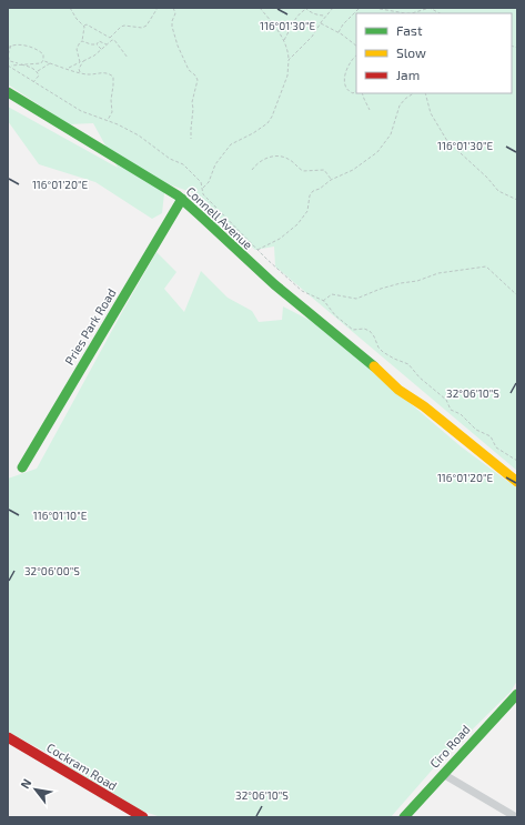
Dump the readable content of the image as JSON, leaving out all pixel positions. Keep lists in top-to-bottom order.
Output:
{
  "streets": {
    "street": [
      "Connell Avenue",
      "Pries Park Road",
      "Ciro Road",
      "Cockram Road"
    ]
  },
  "crossings": [
    ["Connell Avenue", "Pries Park Road"]
  ],
  "legend": ["Fast", "Slow", "Jam"],
  "north": "top left",
  "coordinates": [
    "116°01'30\"E",
    "116°01'20\"E",
    "32°06'10\"S",
    "116°01'10\"E",
    "32°06'00\"S"
  ]
}
